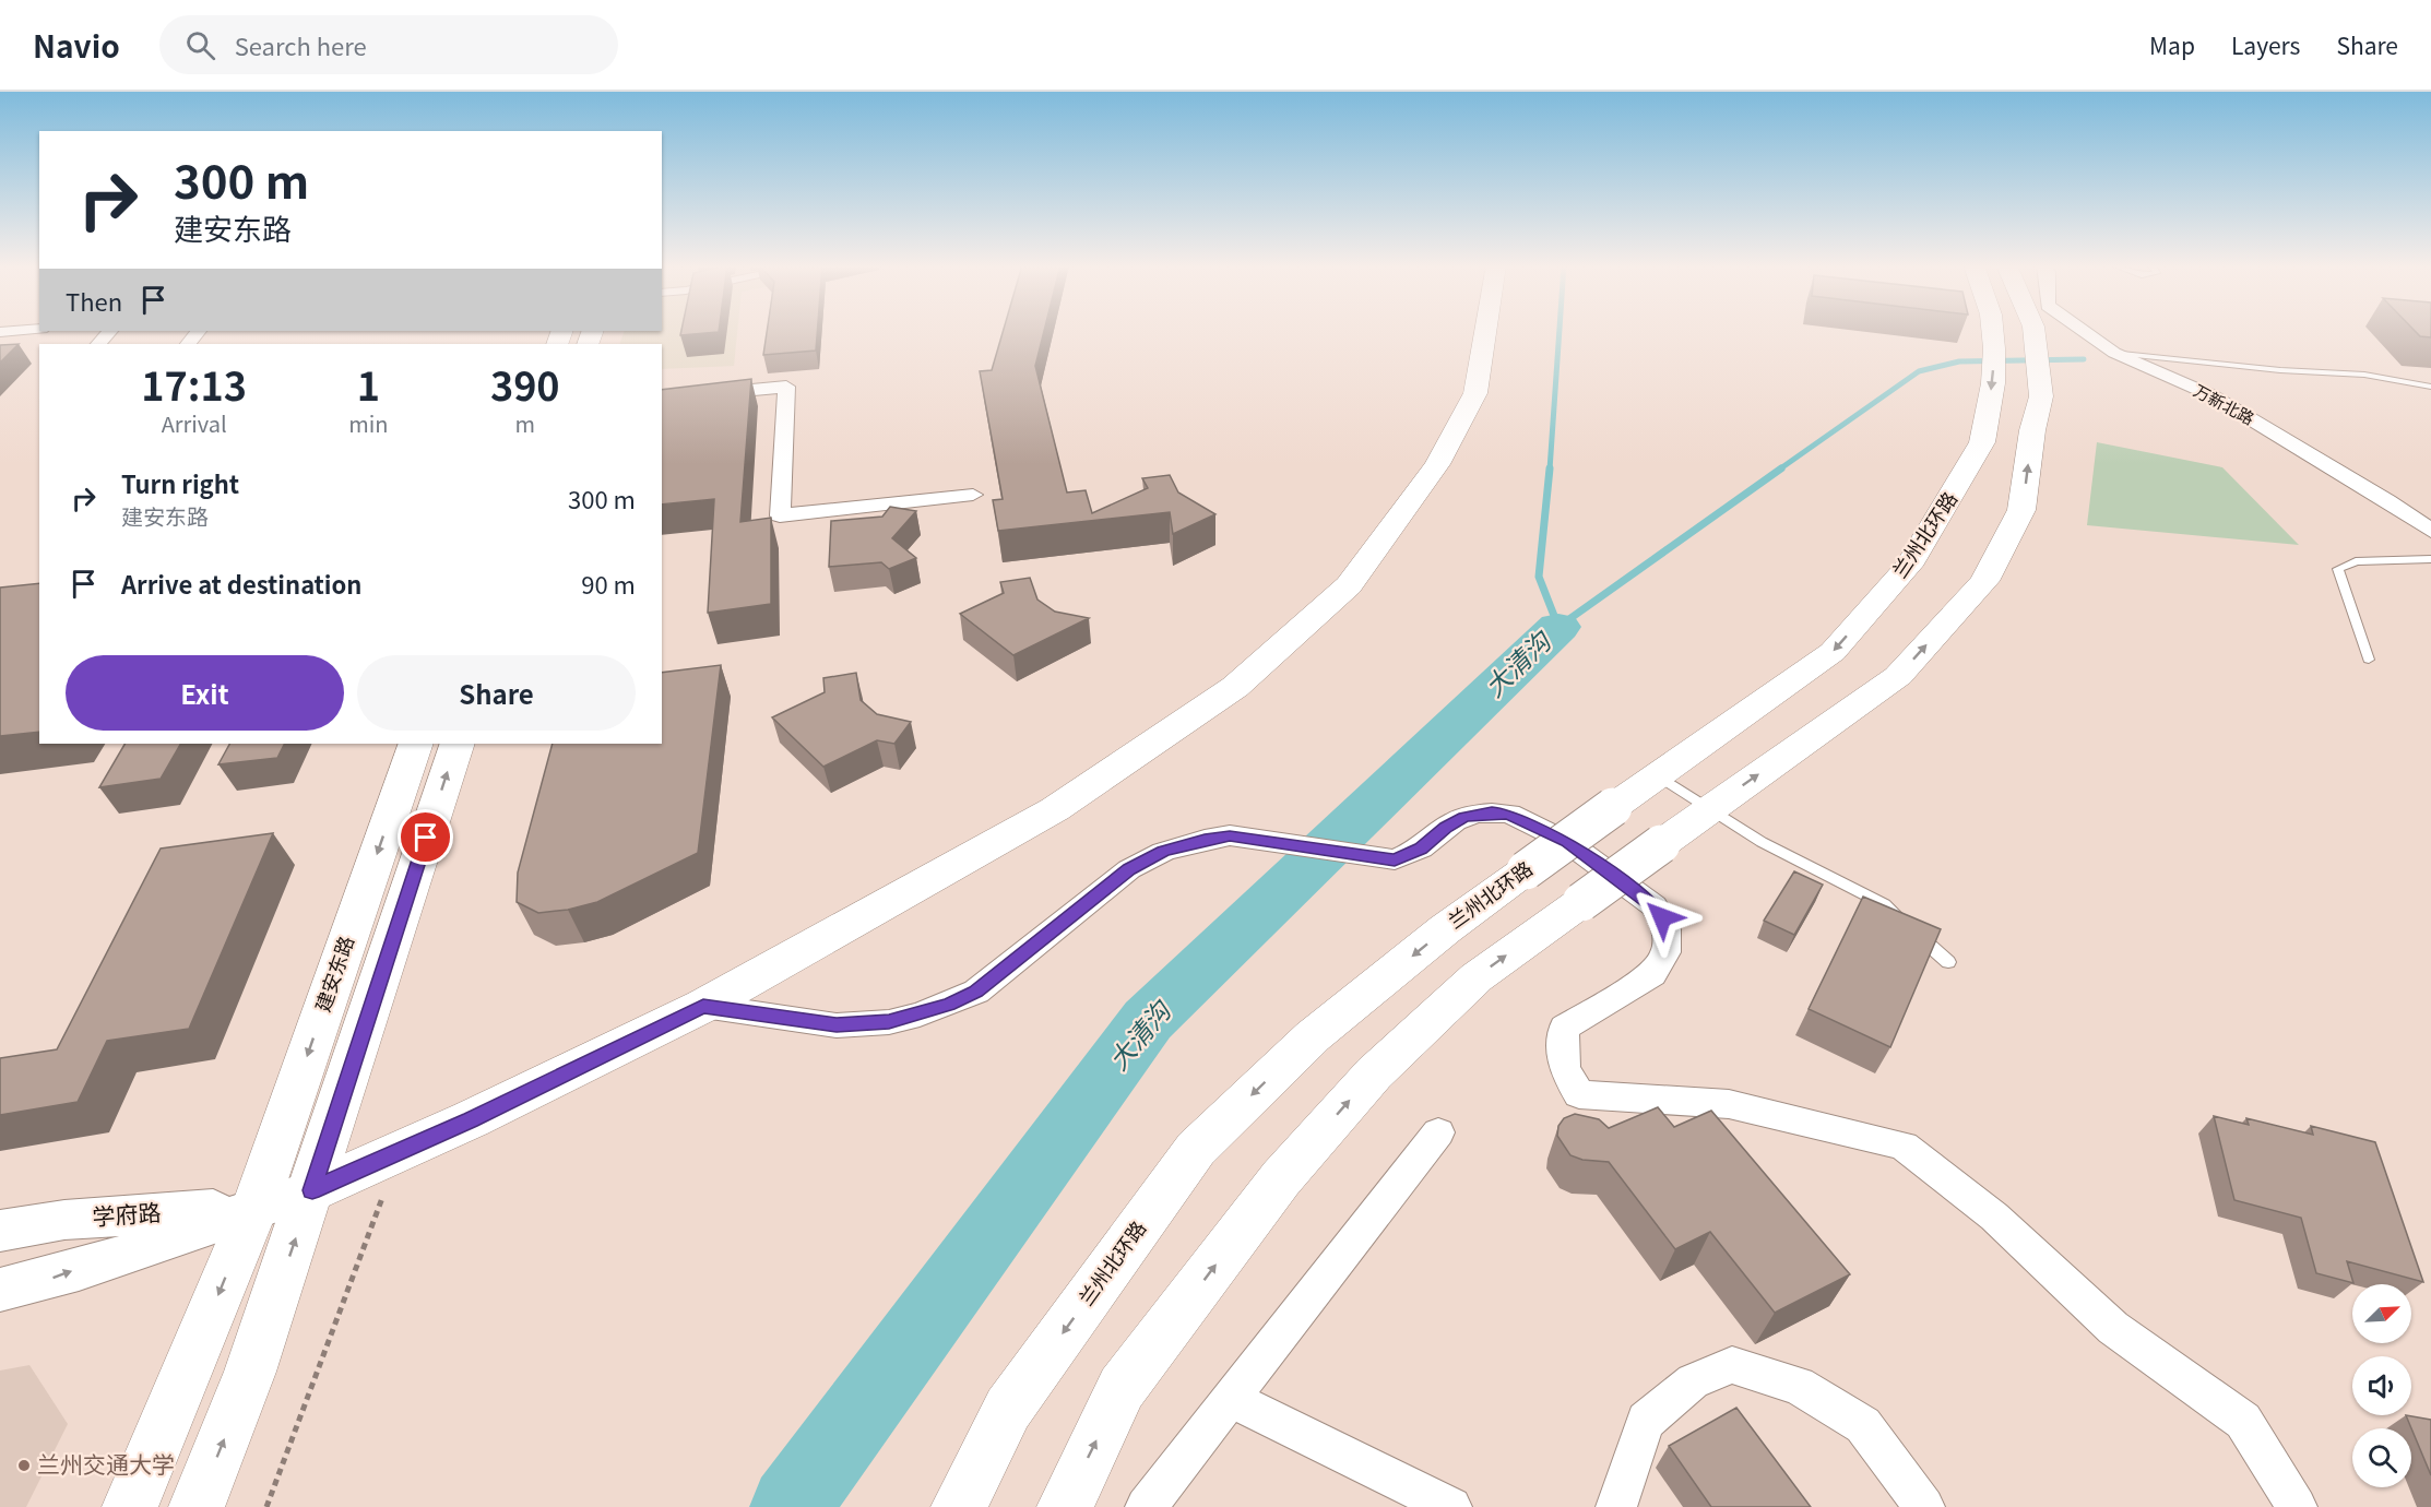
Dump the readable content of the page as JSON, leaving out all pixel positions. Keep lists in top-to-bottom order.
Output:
{
  "streets": {
    "main road": ["兰州北环路", "建安东路"],
    "street": ["万新北路", "学府路"]
  },
  "crossings": [
    ["建安东路", "学府路"]
  ],
  "water": ["大清沟"],
  "places": ["兰州交通大学"],
  "north": "top right",
  "page": {
    "header": "Navio",
    "search": "Search here",
    "nav": ["Map", "Layers", "Share"],
    "turn": ["300 m", "建安东路"],
    "then": "Then",
    "eta": [
      "17:13",
      "Arrival",
      "1",
      "min",
      "390",
      "m"
    ],
    "list": [
      {
        "name": "Turn right",
        "note": "建安东路",
        "value": "300 m"
      },
      {
        "name": "Arrive at destination",
        "value": "90 m"
      }
    ],
    "buttons": ["Exit", "Share"]
  }
}
